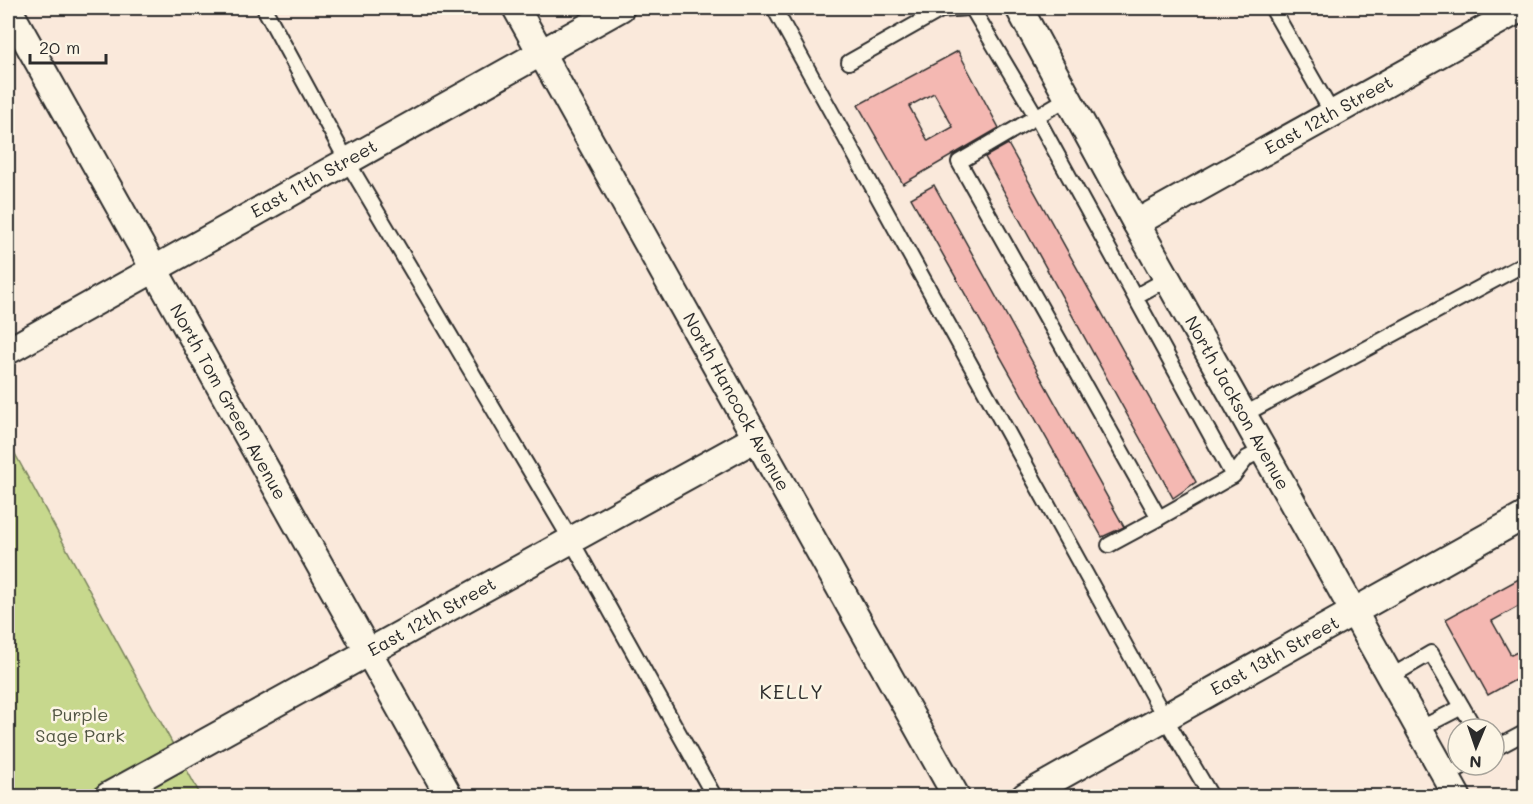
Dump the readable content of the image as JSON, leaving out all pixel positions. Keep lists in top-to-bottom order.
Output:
{
  "streets": {
    "street": [
      "East 12th Street",
      "East 11th Street",
      "North Tom Green Avenue",
      "North Hancock Avenue",
      "North Jackson Avenue",
      "East 13th Street"
    ]
  },
  "crossings": [
    ["East 12th Street", "North Tom Green Avenue"],
    ["East 12th Street", "North Hancock Avenue"],
    ["East 12th Street", "North Jackson Avenue"],
    ["East 11th Street", "North Tom Green Avenue"],
    ["East 11th Street", "North Hancock Avenue"],
    ["North Jackson Avenue", "East 13th Street"]
  ],
  "districts": ["KELLY"],
  "parks": ["Purple Sage Park"],
  "scale_bar": "20 m",
  "north": "bottom"
}
